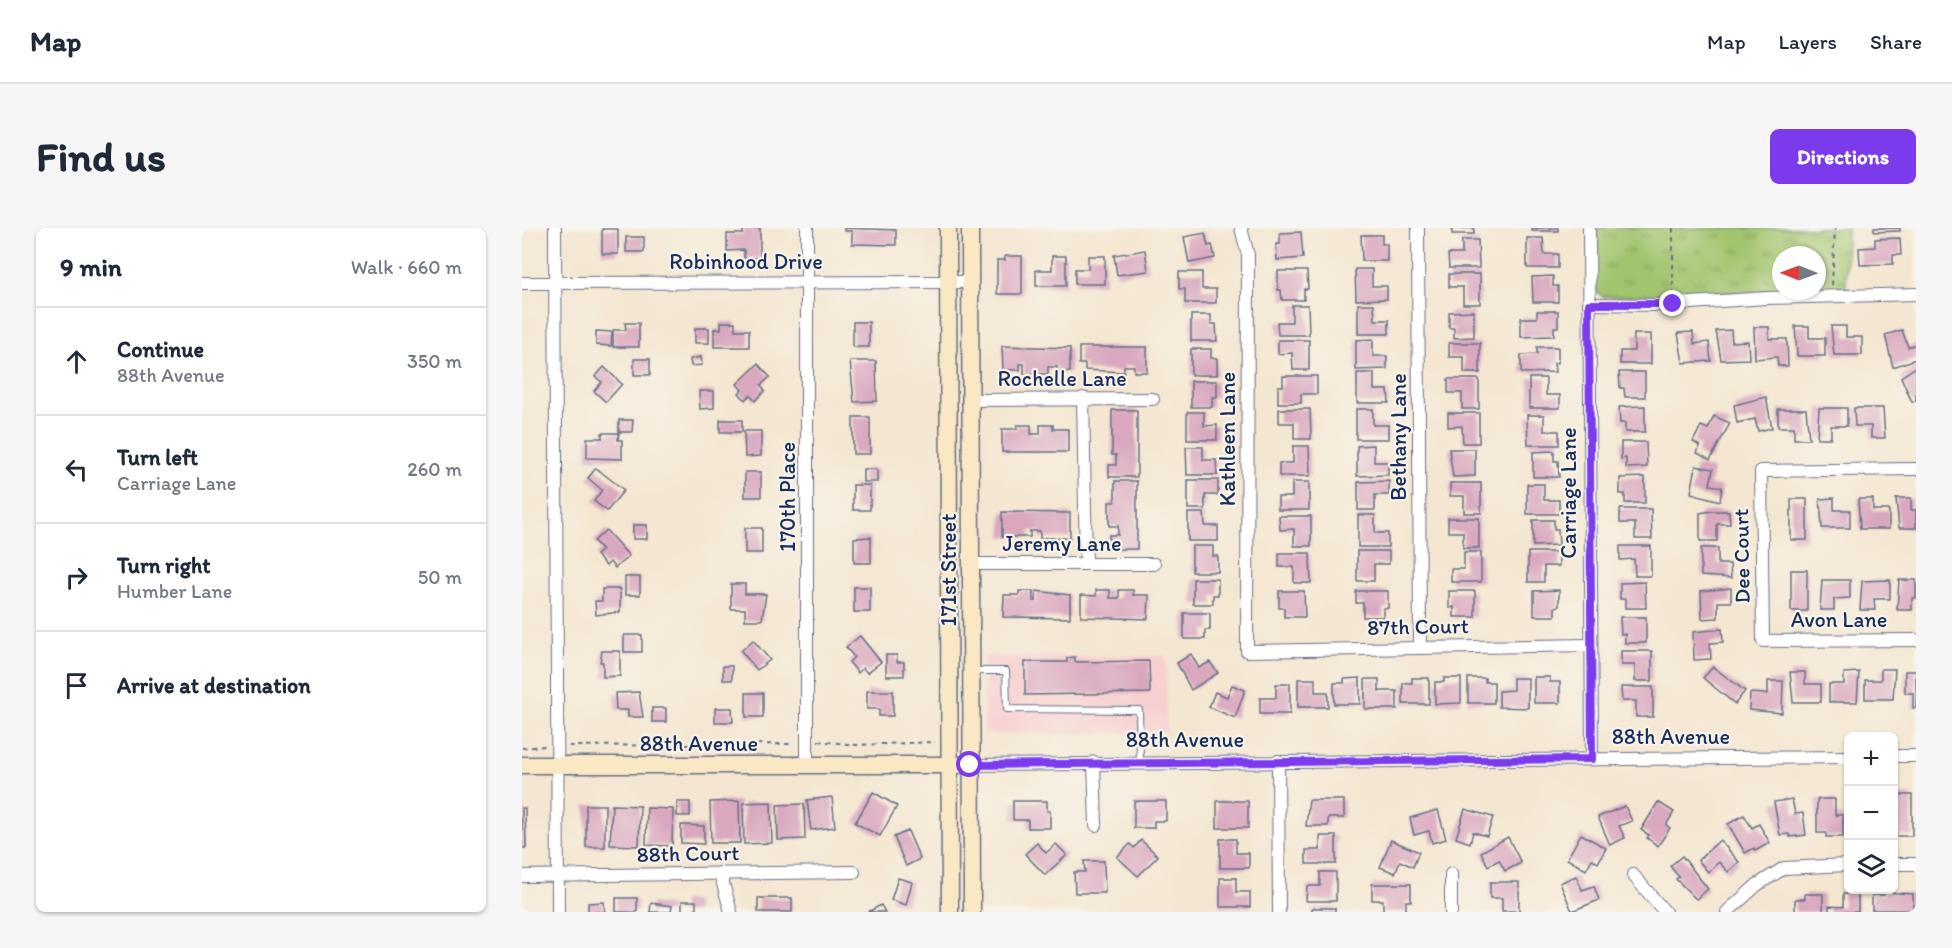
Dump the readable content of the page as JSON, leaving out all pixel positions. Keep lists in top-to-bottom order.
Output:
{
  "streets": {
    "street": [
      "Robinhood Drive",
      "Rochelle Lane",
      "Bethany Lane",
      "Kathleen Lane",
      "Carriage Lane",
      "170th Place",
      "Jeremy Lane",
      "Dee Court",
      "171st Street",
      "Avon Lane",
      "87th Court",
      "88th Avenue",
      "88th Court"
    ]
  },
  "crossings": [
    ["Robinhood Drive", "170th Place"],
    ["Robinhood Drive", "171st Street"],
    ["Rochelle Lane", "171st Street"],
    ["Bethany Lane", "87th Court"],
    ["Kathleen Lane", "87th Court"],
    ["Carriage Lane", "87th Court"],
    ["Carriage Lane", "88th Avenue"],
    ["170th Place", "88th Avenue"],
    ["Jeremy Lane", "171st Street"],
    ["Dee Court", "Avon Lane"],
    ["171st Street", "88th Avenue"]
  ],
  "north": "left",
  "page": {
    "header": "Map",
    "nav": ["Map", "Layers", "Share"],
    "buttons": "Directions",
    "title": "Find us",
    "heading": ["9 min", "Walk · 660 m"],
    "list": [
      ["Continue", "88th Avenue", "350 m"],
      ["Turn left", "Carriage Lane", "260 m"],
      ["Turn right", "Humber Lane", "50 m"],
      "Arrive at destination"
    ],
    "map_buttons": ["+", "−"]
  }
}
